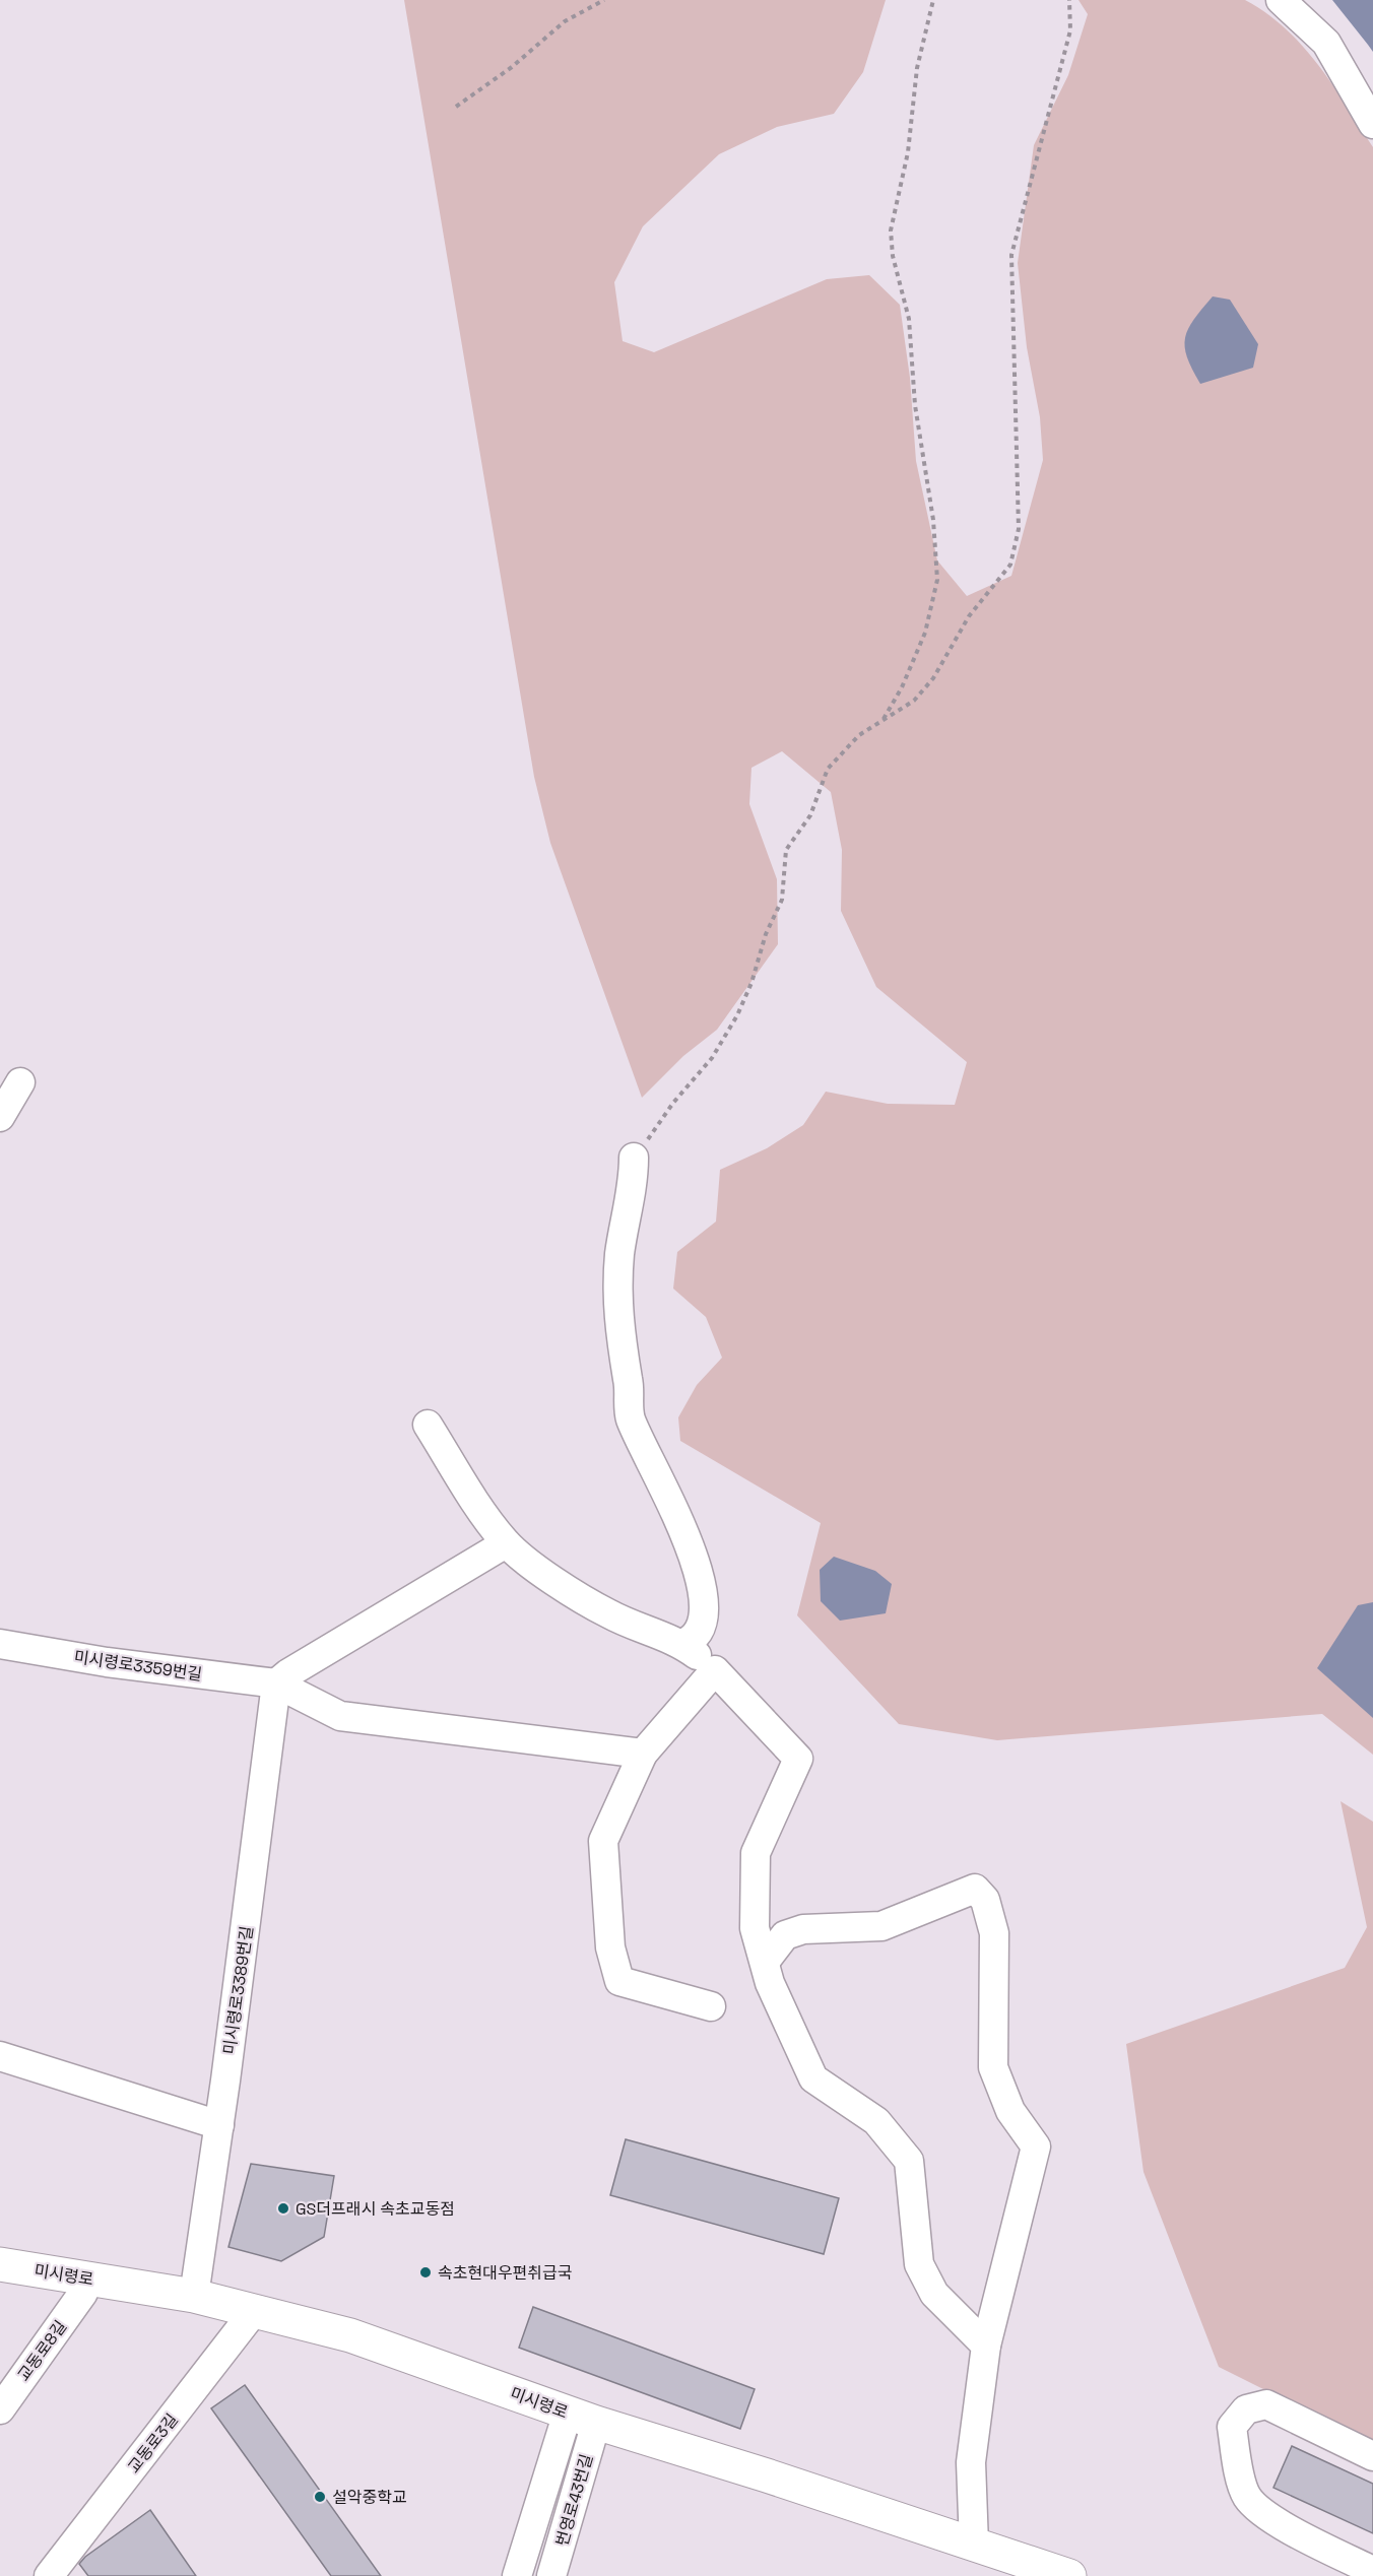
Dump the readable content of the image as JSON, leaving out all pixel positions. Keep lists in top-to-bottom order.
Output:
{
  "streets": {
    "main road": ["미시령로"],
    "street": [
      "미시령로3359번길",
      "미시령로3389번길",
      "교동로8길",
      "교동로3길",
      "번영로43번길"
    ]
  },
  "crossings": [
    ["미시령로3359번길", "미시령로3389번길"],
    ["미시령로3389번길", "미시령로"],
    ["미시령로", "교동로3길"],
    ["미시령로", "번영로43번길"]
  ],
  "places": ["GS더프래시 속초교동점", "속초현대우편취급국", "설악중학교"]
}
